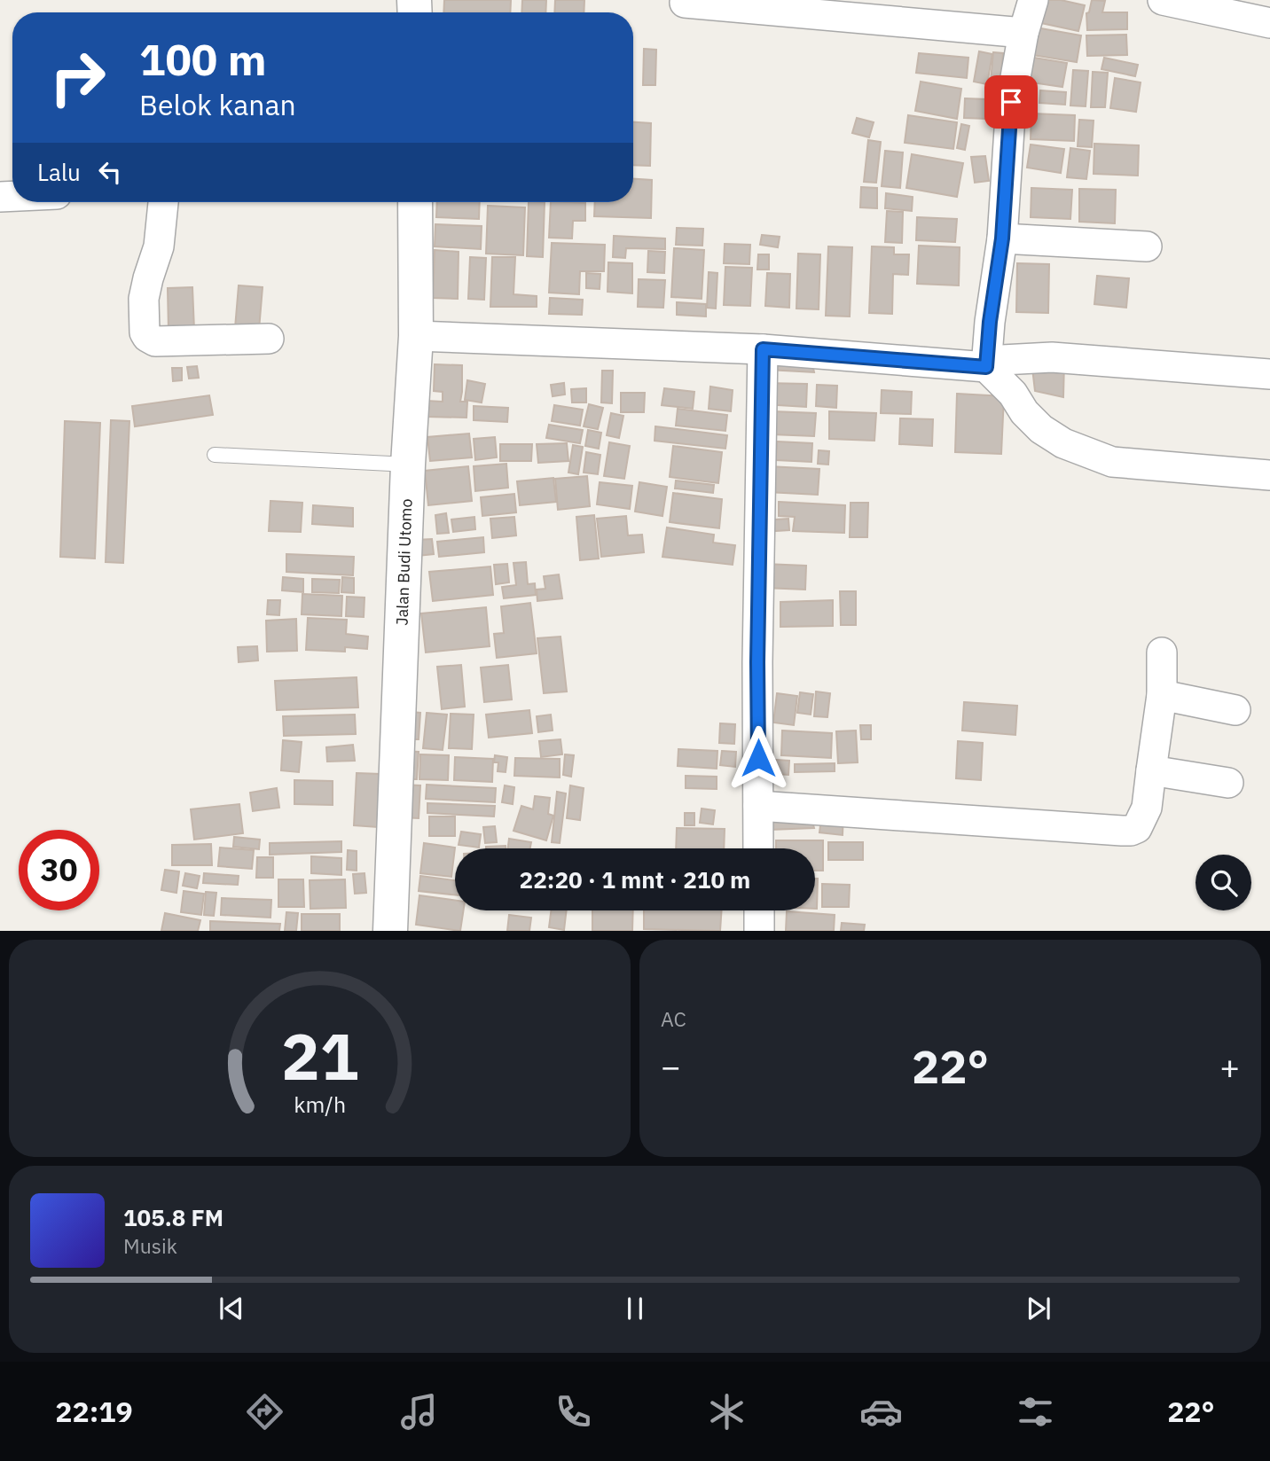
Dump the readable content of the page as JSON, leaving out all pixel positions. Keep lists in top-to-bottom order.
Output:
{
  "streets": {
    "street": ["Jalan Budi Utomo"]
  },
  "page": {
    "turn": ["100 m", "Belok kanan"],
    "then": "Lalu",
    "limit": "30",
    "trip": "22:20 · 1 mnt · 210 m",
    "tile": "AC",
    "heat": ["−", "22°", "+"],
    "song": ["105.8 FM", "Musik"],
    "tabs": ["22:19", "22°"],
    "gauge": ["21", "km/h"]
  }
}
